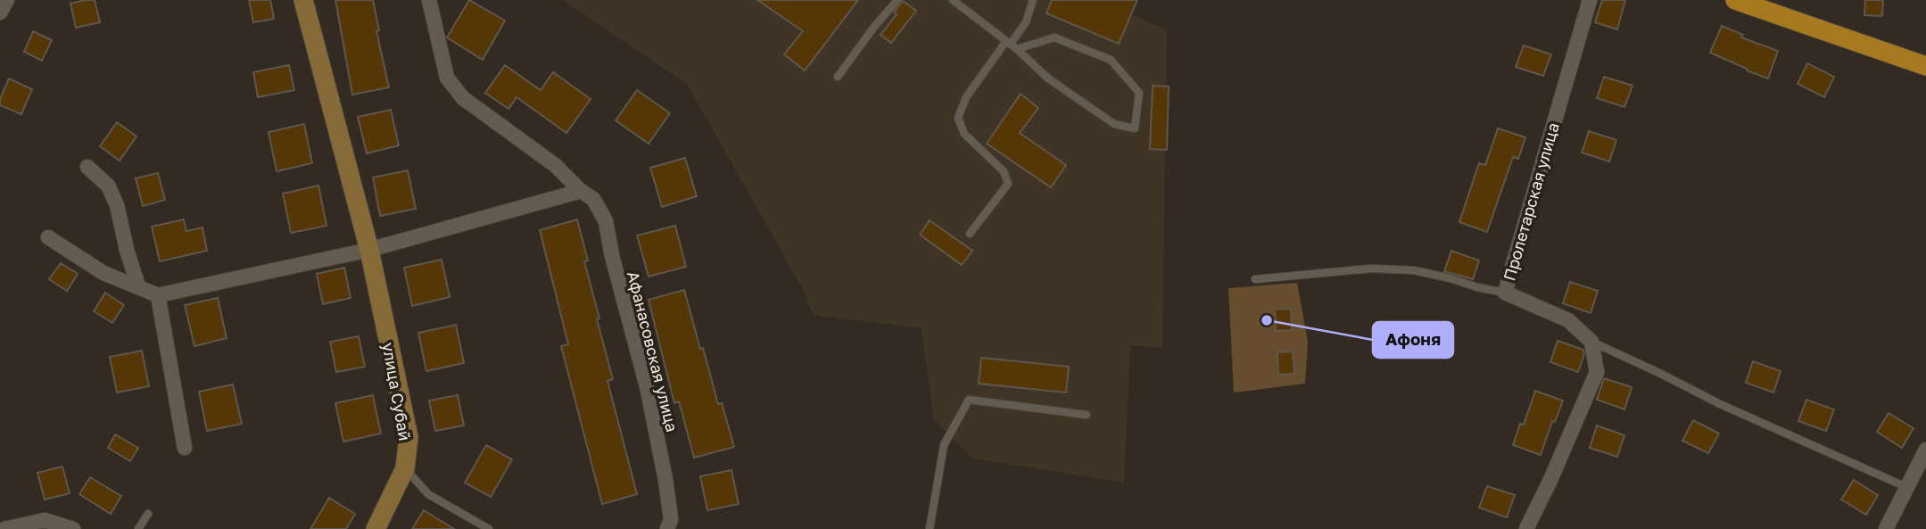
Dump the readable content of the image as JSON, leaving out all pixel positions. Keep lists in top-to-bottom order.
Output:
{
  "streets": {
    "street": ["Пролетарская улица", "Афанасовская улица", "улица Субай"]
  },
  "places": ["Афоня"]
}
